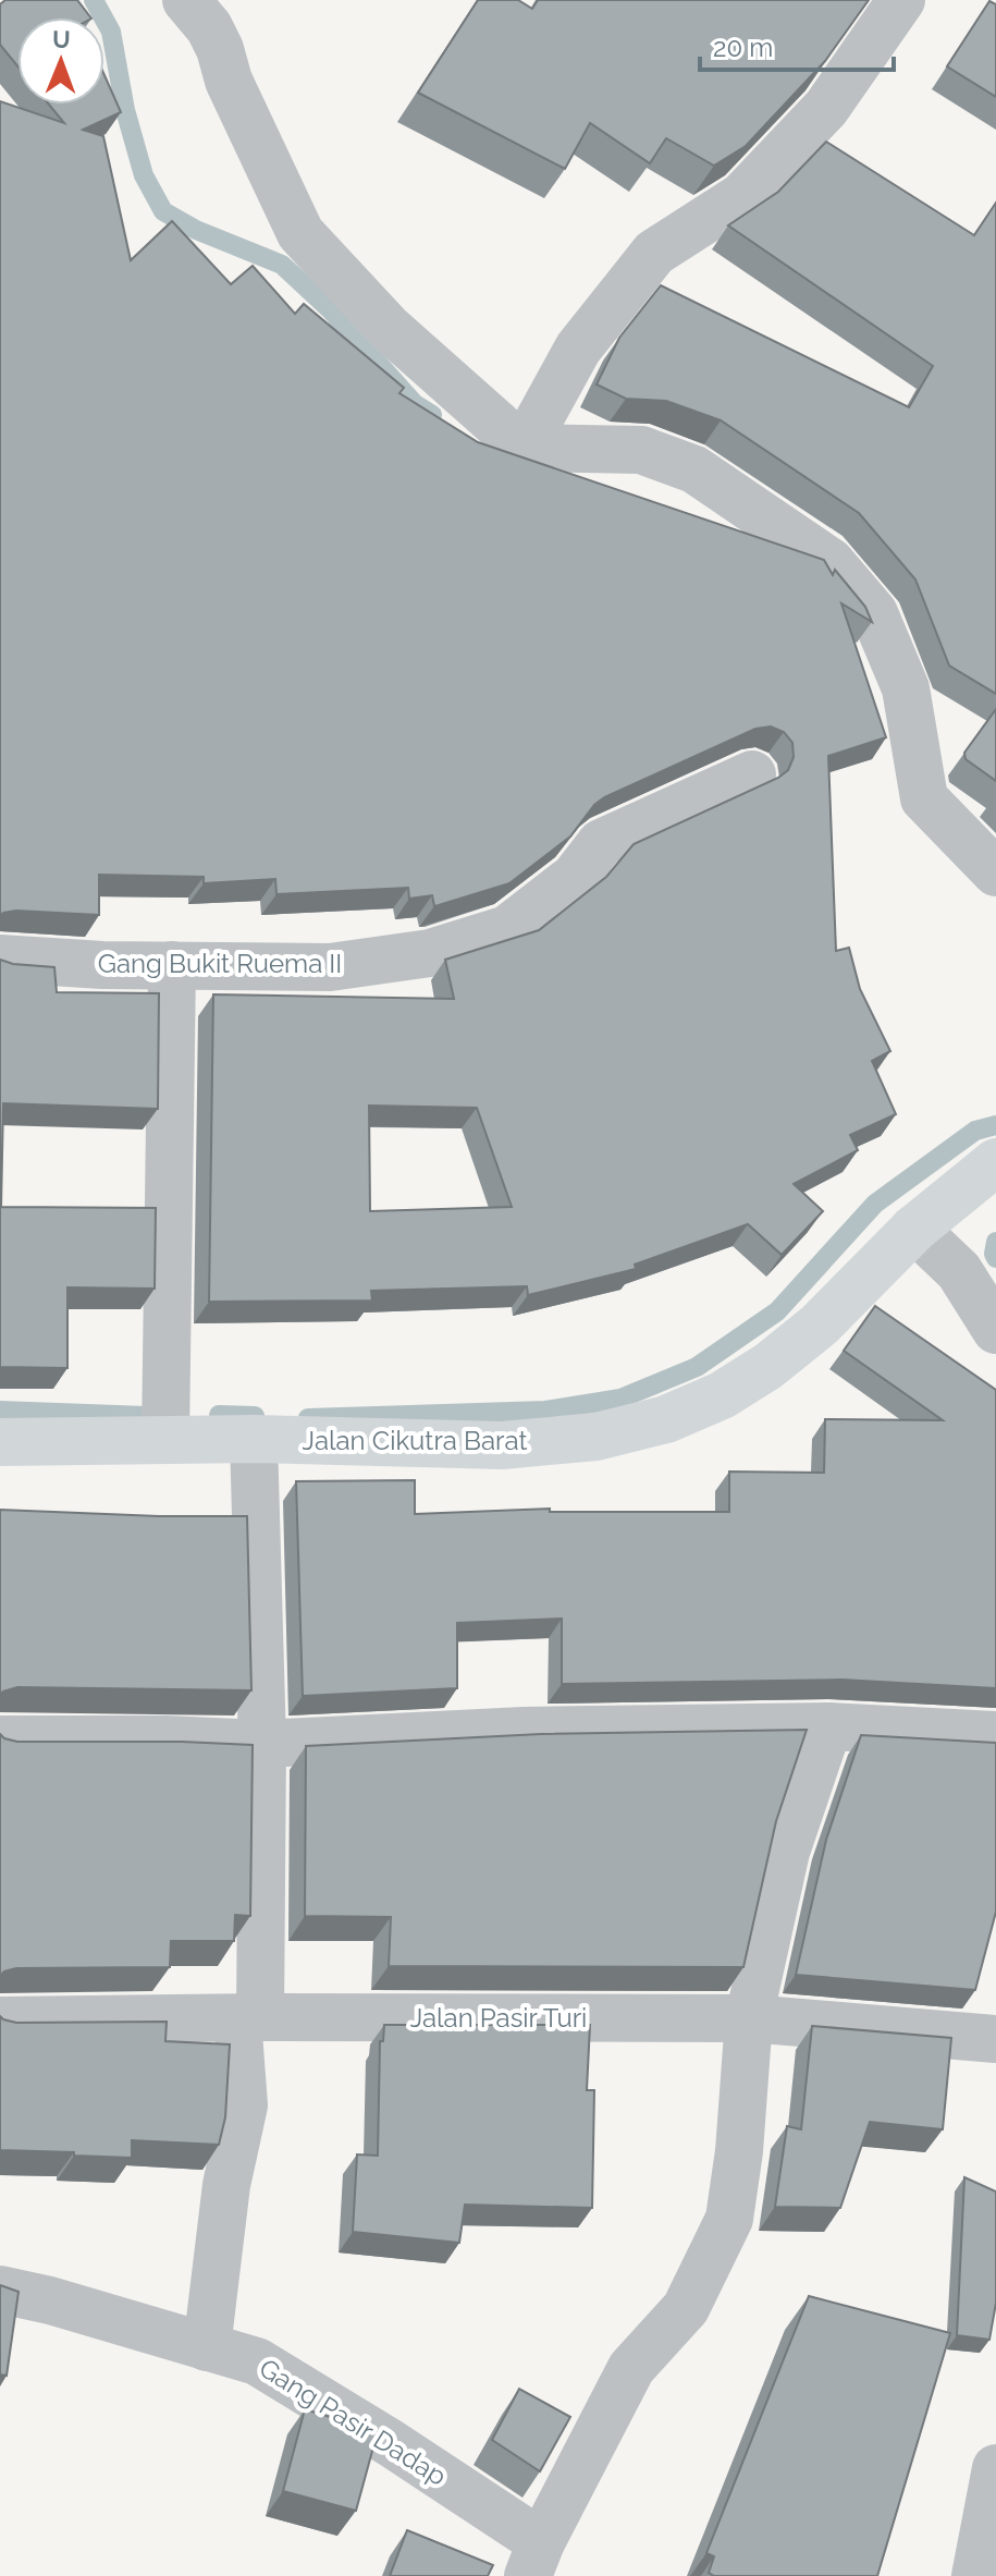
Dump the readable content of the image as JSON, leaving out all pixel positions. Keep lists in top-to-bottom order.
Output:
{
  "streets": {
    "main road": ["Jalan Cikutra Barat"],
    "street": ["Gang Bukit Ruema II", "Jalan Pasir Turi", "Gang Pasir Dadap"]
  },
  "scale_bar": "20 m",
  "north": "top"
}
